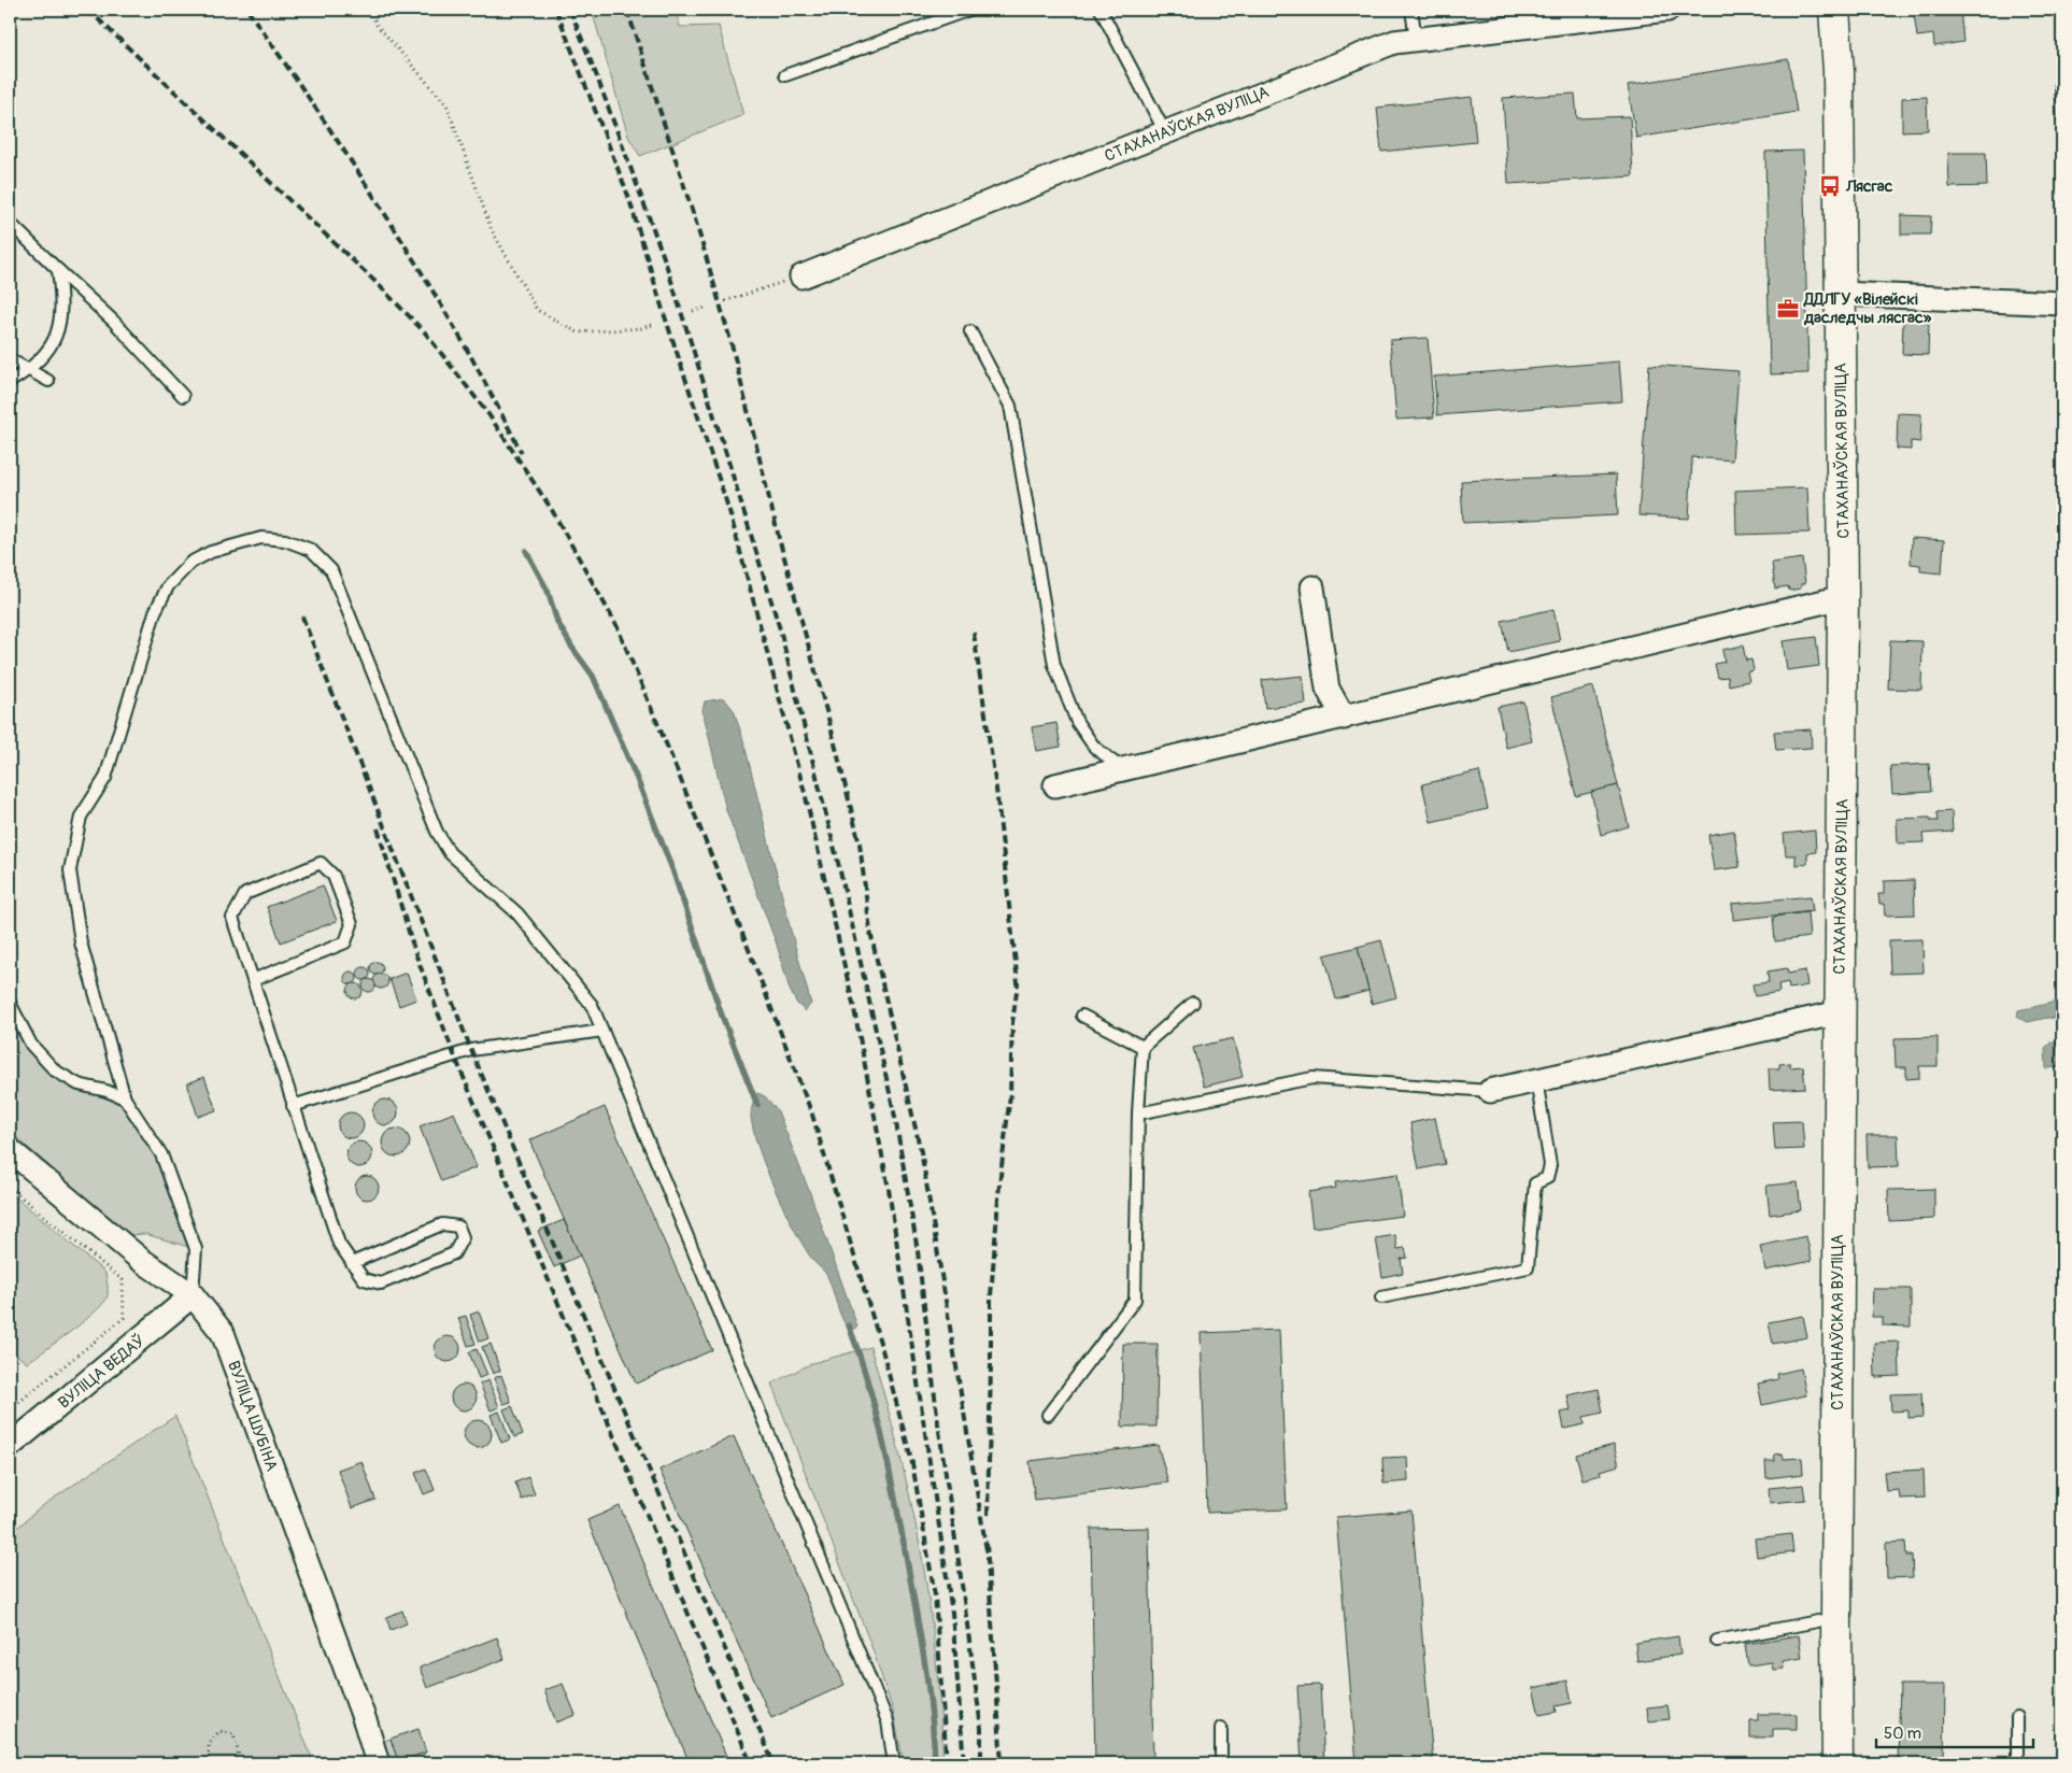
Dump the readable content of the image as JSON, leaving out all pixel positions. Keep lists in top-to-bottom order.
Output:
{
  "streets": {
    "street": ["СТАХАНАЎСКАЯ ВУЛІЦА", "ВУЛІЦА ВЕДАЎ", "ВУЛІЦА ШУБІНА"]
  },
  "crossings": [
    ["ВУЛІЦА ВЕДАЎ", "ВУЛІЦА ШУБІНА"]
  ],
  "places": {
    "bus stop": ["Лясгас"],
    "office": ["ДДЛГУ «Вілейскі даследчы лясгас»"]
  },
  "scale_bar": "50 m"
}
